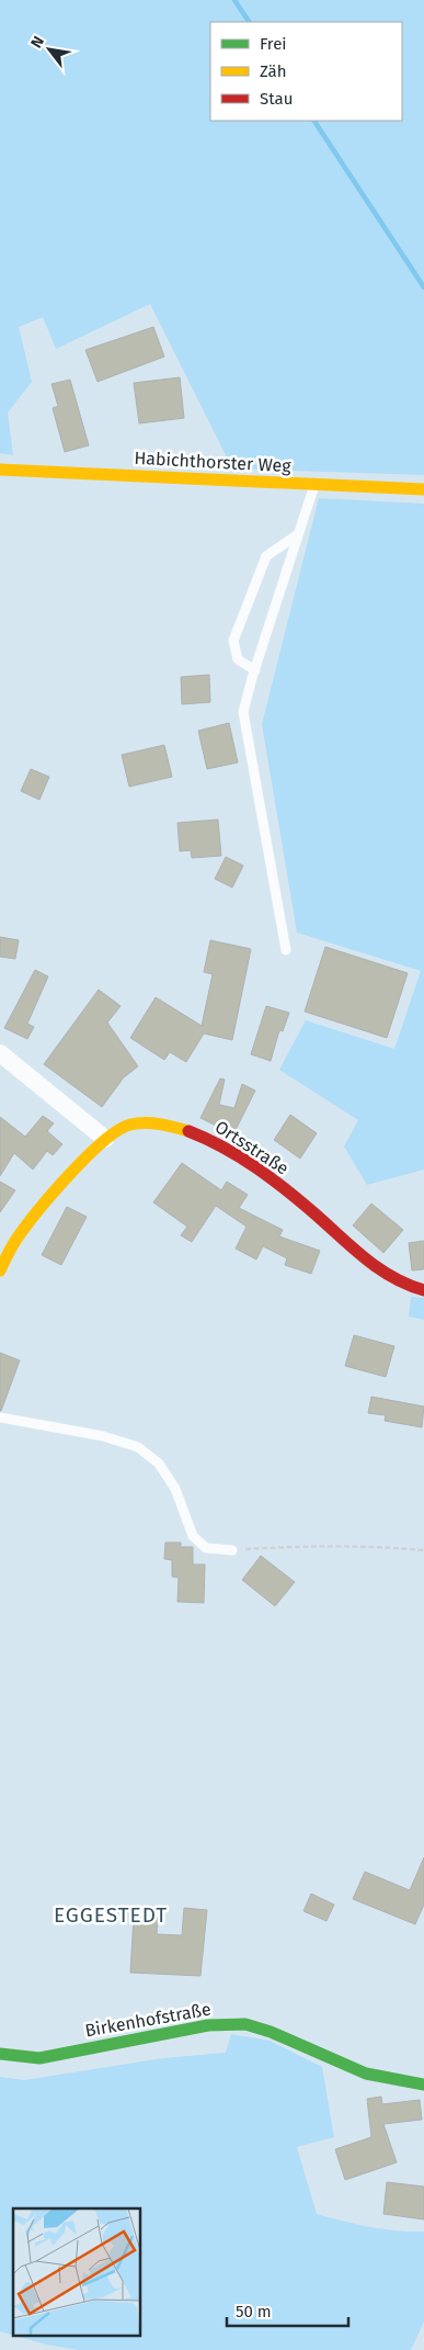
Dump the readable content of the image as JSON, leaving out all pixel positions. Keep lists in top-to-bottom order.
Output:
{
  "streets": {
    "street": ["Habichthorster Weg", "Ortsstraße", "Birkenhofstraße"]
  },
  "districts": ["EGGESTEDT"],
  "legend": ["Frei", "Zäh", "Stau"],
  "scale_bar": "50 m",
  "north": "top left"
}
